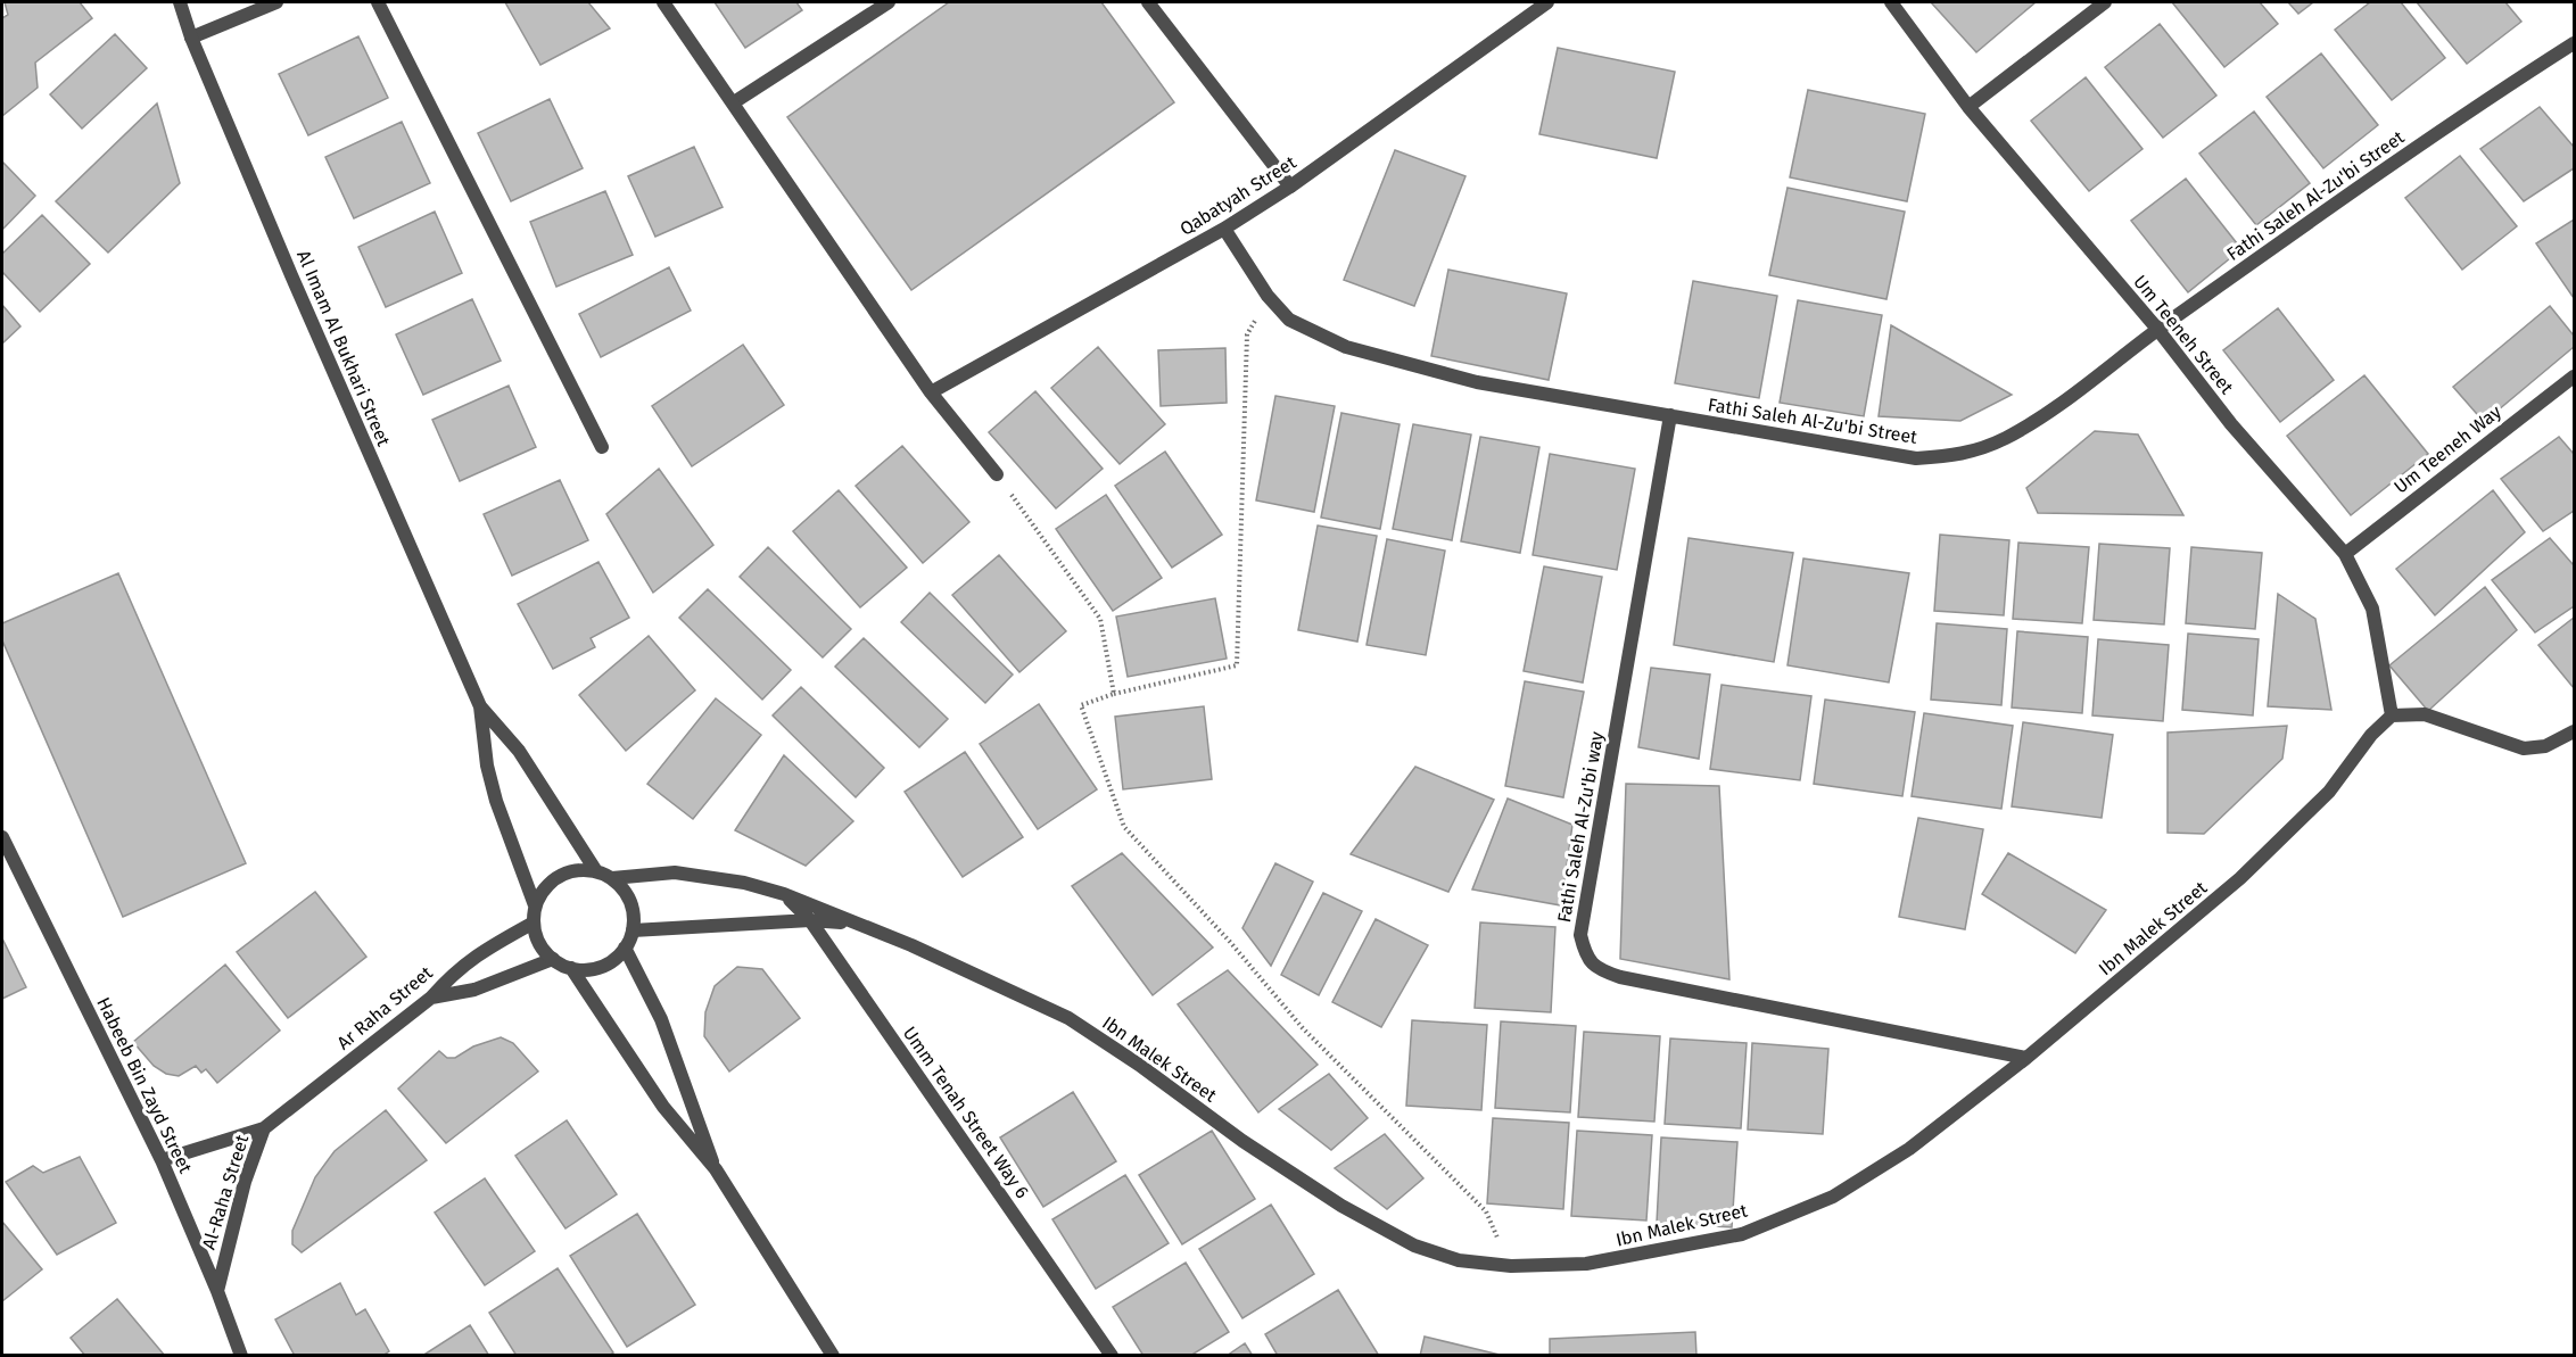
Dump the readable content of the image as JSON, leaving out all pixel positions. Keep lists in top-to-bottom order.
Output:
{
  "streets": {
    "street": [
      "Qabatyah Street",
      "Fathi Saleh Al-Zu'bi Street",
      "Um Teeneh Street",
      "Al Imam Al Bukhari Street",
      "Um Teeneh Way",
      "Fathi Saleh Al-Zu'bi way",
      "Ibn Malek Street",
      "Ar Raha Street",
      "Habeeb Bin Zayd Street",
      "Umm Tenah Street Way 6",
      "Al-Raha Street"
    ]
  },
  "crossings": [
    ["Qabatyah Street", "Fathi Saleh Al-Zu'bi Street"],
    ["Fathi Saleh Al-Zu'bi Street", "Um Teeneh Street"],
    ["Fathi Saleh Al-Zu'bi Street", "Fathi Saleh Al-Zu'bi way"],
    ["Um Teeneh Street", "Um Teeneh Way"],
    ["Um Teeneh Street", "Ibn Malek Street"],
    ["Fathi Saleh Al-Zu'bi way", "Ibn Malek Street"],
    ["Ibn Malek Street", "Ar Raha Street"],
    ["Ibn Malek Street", "Umm Tenah Street Way 6"],
    ["Ar Raha Street", "Al-Raha Street"],
    ["Habeeb Bin Zayd Street", "Al-Raha Street"]
  ]
}
